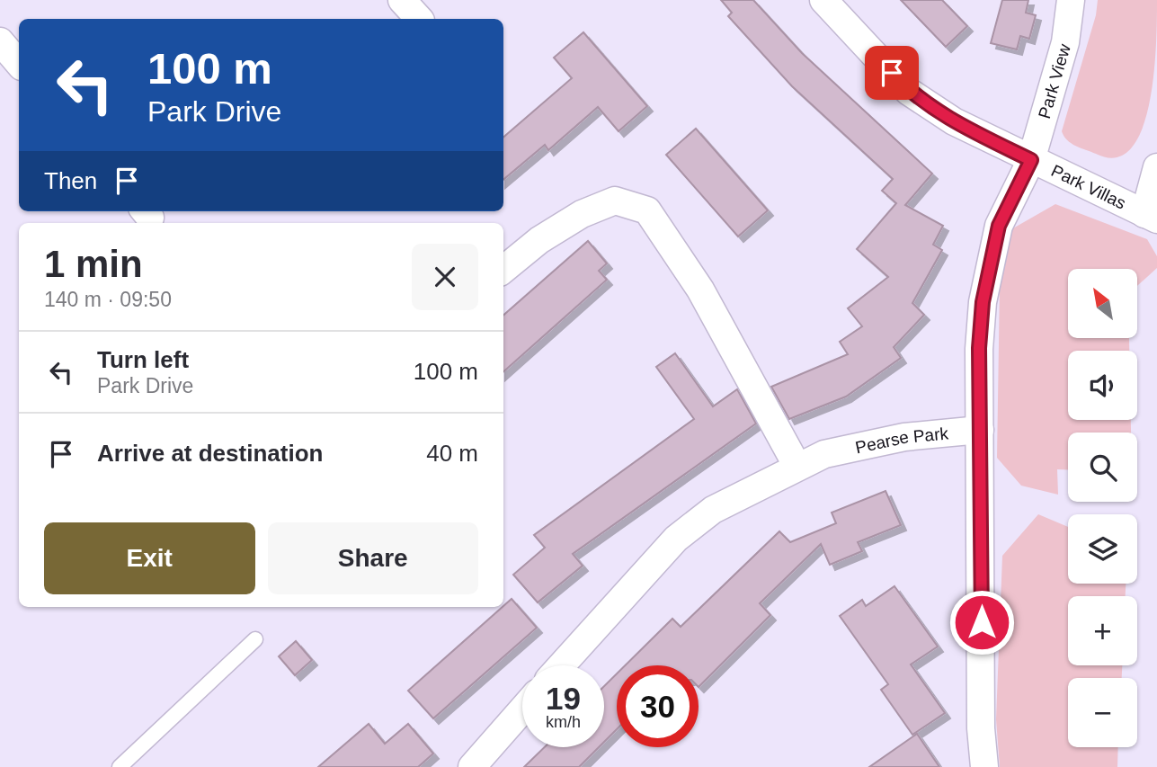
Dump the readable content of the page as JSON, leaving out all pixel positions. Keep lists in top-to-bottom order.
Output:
{
  "streets": {
    "street": ["Park View", "Park Villas", "Pearse Park"]
  },
  "crossings": [
    ["Park View", "Park Villas"],
    ["Park View", "Pearse Park"]
  ],
  "north": "top left",
  "page": {
    "turn": ["100 m", "Park Drive"],
    "then": "Then",
    "heading": ["1 min", "140 m · 09:50"],
    "map_buttons": ["+", "−"],
    "list": [
      {
        "name": "Turn left",
        "note": "Park Drive",
        "value": "100 m"
      },
      {
        "name": "Arrive at destination",
        "value": "40 m"
      }
    ],
    "buttons": ["Exit", "Share"],
    "speed": "19 km/h",
    "limit": "30"
  }
}
